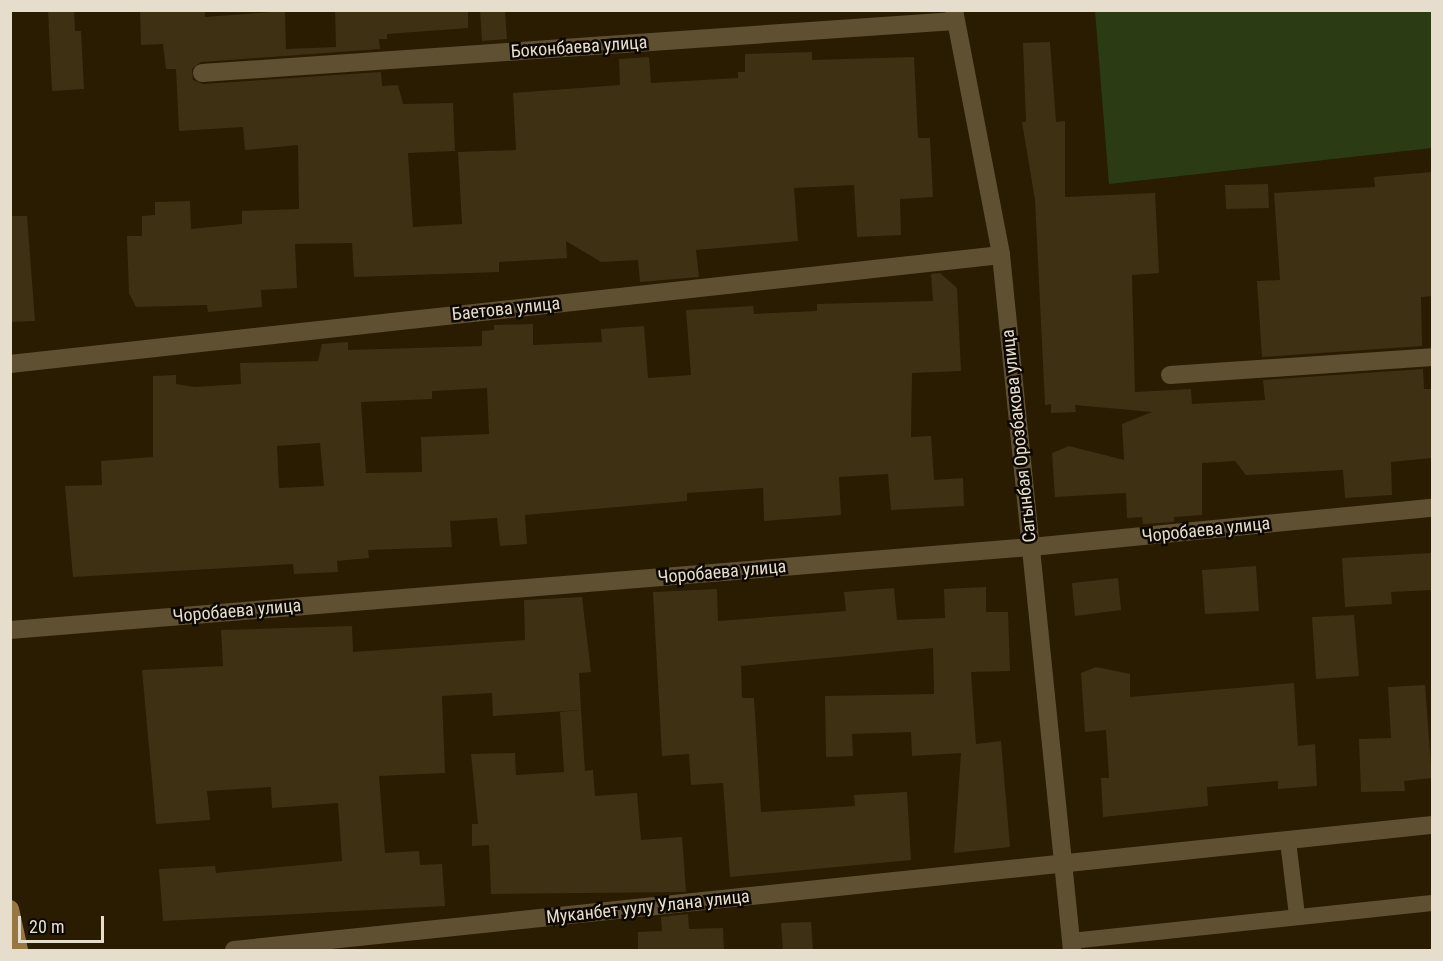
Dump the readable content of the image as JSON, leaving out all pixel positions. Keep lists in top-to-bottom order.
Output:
{
  "streets": {
    "street": [
      "Боконбаева улица",
      "Баетова улица",
      "Сагынбая Орозбакова улица",
      "Чоробаева улица",
      "Муканбет уулу Улана улица"
    ]
  },
  "crossings": [
    ["Боконбаева улица", "Сагынбая Орозбакова улица"],
    ["Баетова улица", "Сагынбая Орозбакова улица"],
    ["Сагынбая Орозбакова улица", "Чоробаева улица"],
    ["Сагынбая Орозбакова улица", "Муканбет уулу Улана улица"]
  ],
  "scale_bar": "20 m"
}
